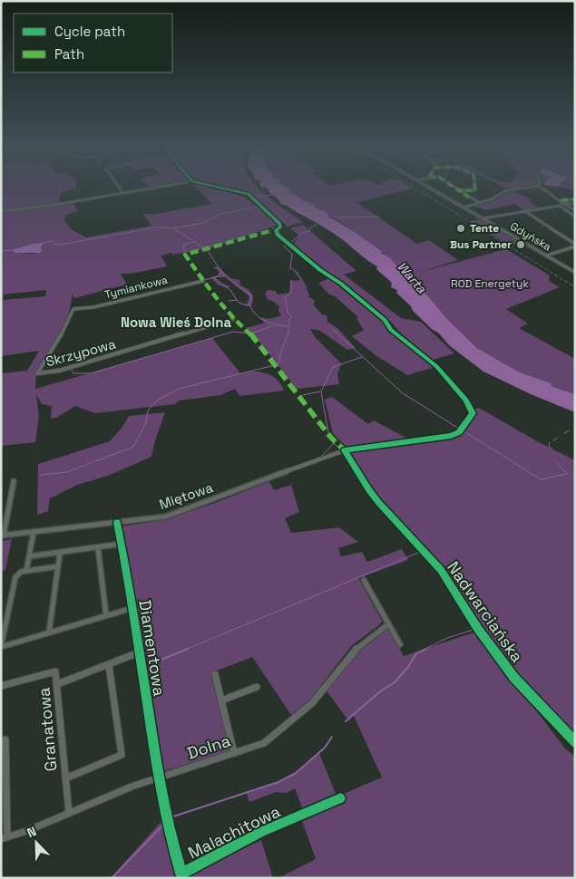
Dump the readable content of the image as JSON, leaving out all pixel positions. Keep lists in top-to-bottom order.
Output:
{
  "streets": {
    "main road": ["Gdyńska"],
    "street": [
      "Tymiankowa",
      "Skrzypowa",
      "Miętowa",
      "Nadwarciańska",
      "Diamentowa",
      "Granatowa",
      "Dolna",
      "Malachitowa"
    ]
  },
  "crossings": [
    ["Tymiankowa", "Skrzypowa"],
    ["Miętowa", "Nadwarciańska"],
    ["Miętowa", "Diamentowa"],
    ["Diamentowa", "Dolna"],
    ["Diamentowa", "Malachitowa"],
    ["Granatowa", "Dolna"],
    ["Dolna", "Malachitowa"]
  ],
  "districts": ["Nowa Wieś Dolna"],
  "water": ["Warta"],
  "parks": ["ROD Energetyk"],
  "places": ["Tente", "Bus Partner"],
  "legend": ["Cycle path", "Path"],
  "north": "top left"
}
